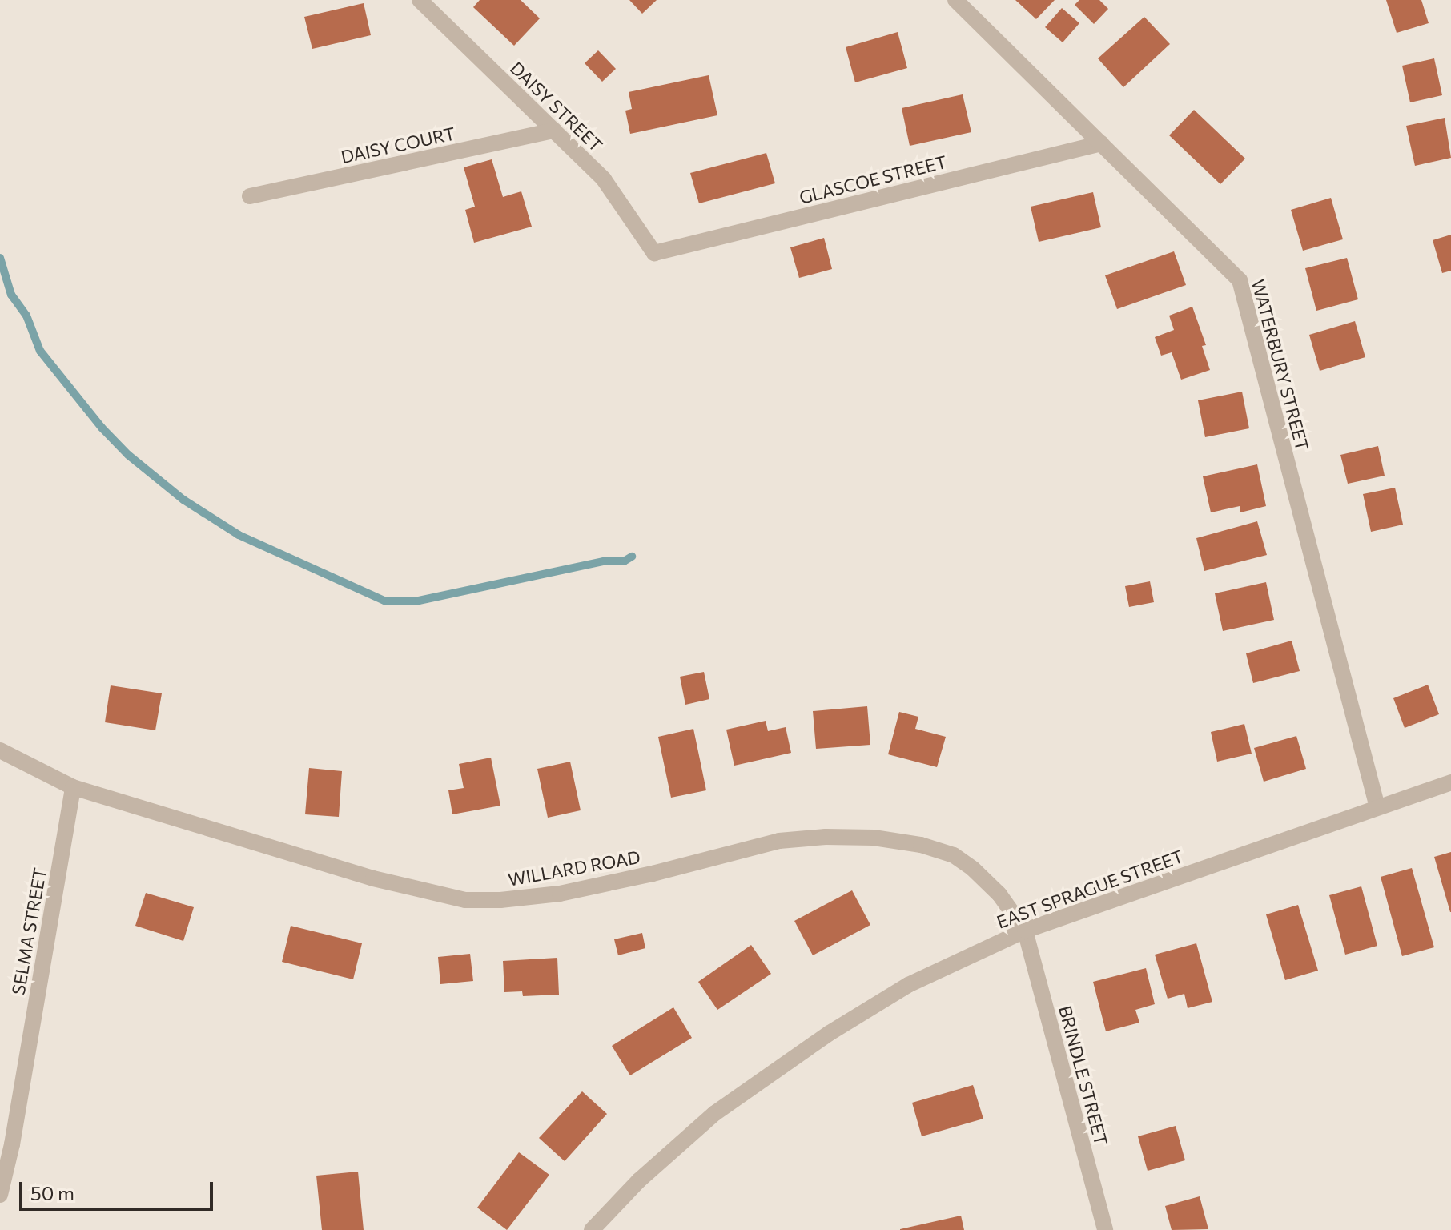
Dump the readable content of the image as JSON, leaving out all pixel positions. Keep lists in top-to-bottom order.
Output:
{
  "streets": {
    "street": [
      "DAISY STREET",
      "DAISY COURT",
      "GLASCOE STREET",
      "WATERBURY STREET",
      "WILLARD ROAD",
      "EAST SPRAGUE STREET",
      "SELMA STREET",
      "BRINDLE STREET"
    ]
  },
  "crossings": [
    ["DAISY STREET", "DAISY COURT"],
    ["DAISY STREET", "GLASCOE STREET"],
    ["GLASCOE STREET", "WATERBURY STREET"],
    ["WATERBURY STREET", "EAST SPRAGUE STREET"],
    ["WILLARD ROAD", "EAST SPRAGUE STREET"],
    ["WILLARD ROAD", "SELMA STREET"],
    ["WILLARD ROAD", "BRINDLE STREET"],
    ["EAST SPRAGUE STREET", "BRINDLE STREET"]
  ],
  "scale_bar": "50 m"
}
